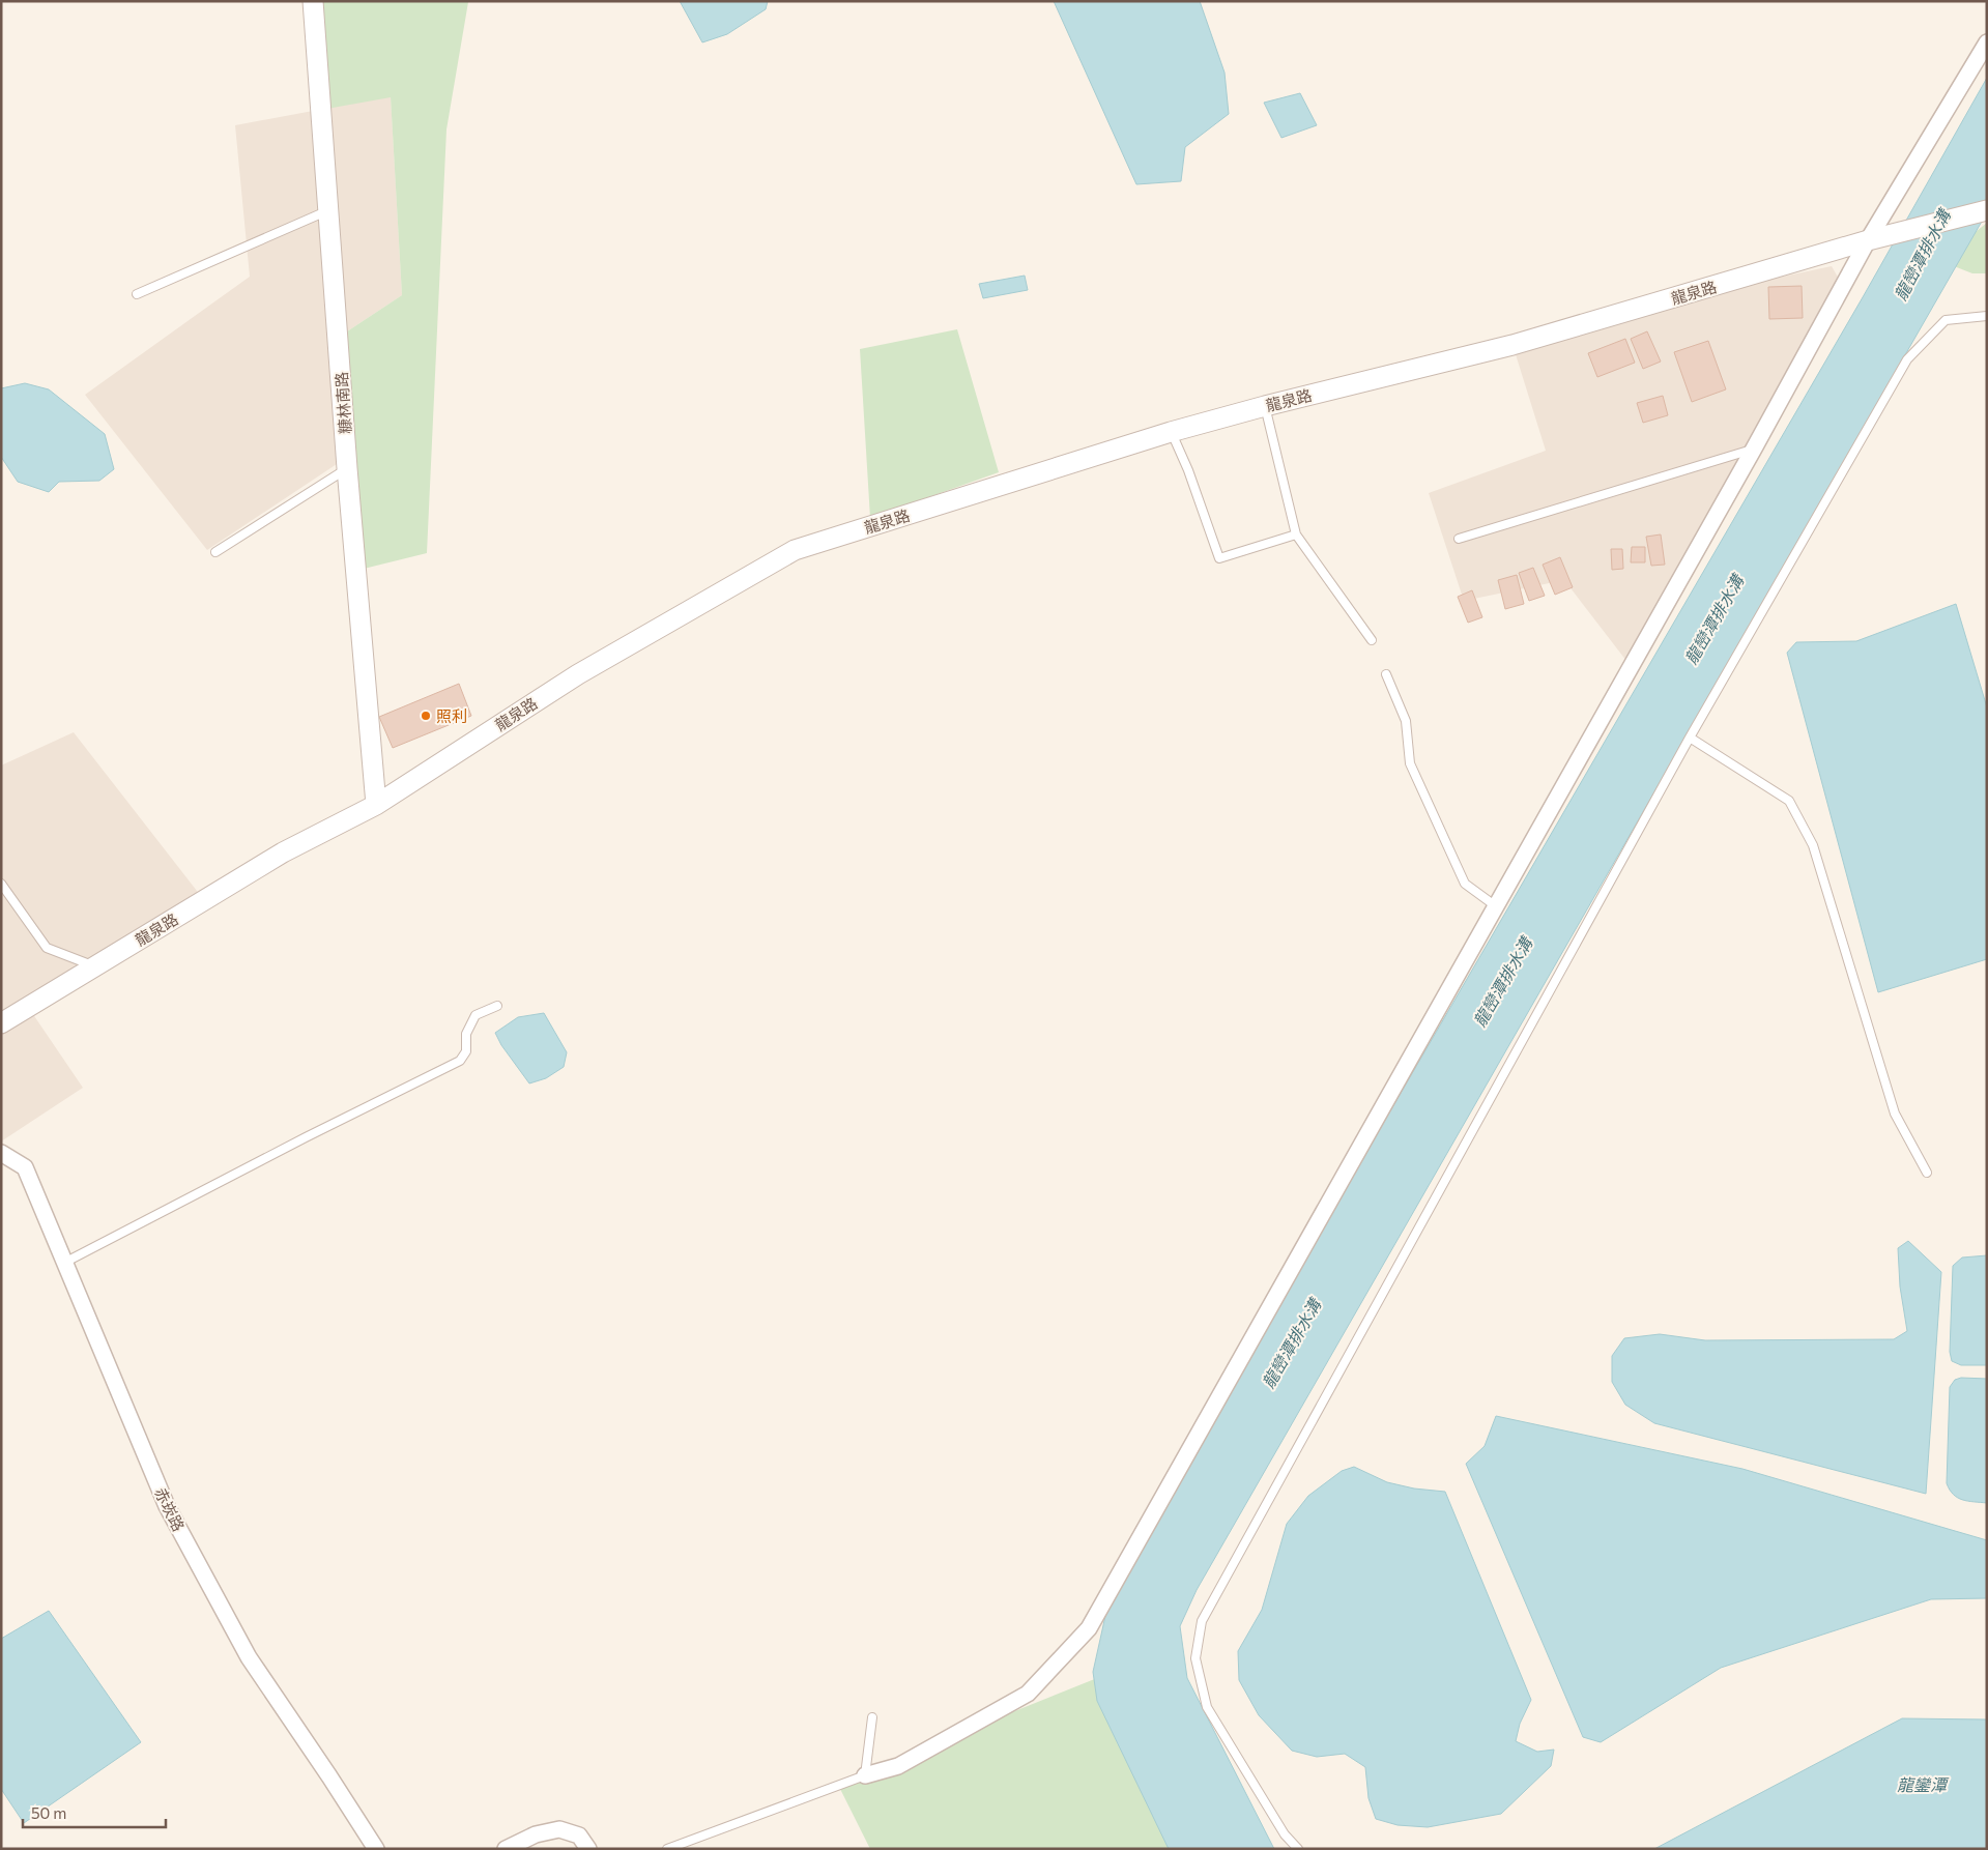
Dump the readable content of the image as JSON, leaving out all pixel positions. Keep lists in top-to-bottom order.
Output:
{
  "streets": {
    "street": ["龍泉路", "糠林南路", "赤崁路"]
  },
  "crossings": [
    ["龍泉路", "糠林南路"]
  ],
  "water": ["龍巒潭排水溝", "龍鑾潭"],
  "places": ["照利"],
  "scale_bar": "50 m"
}
